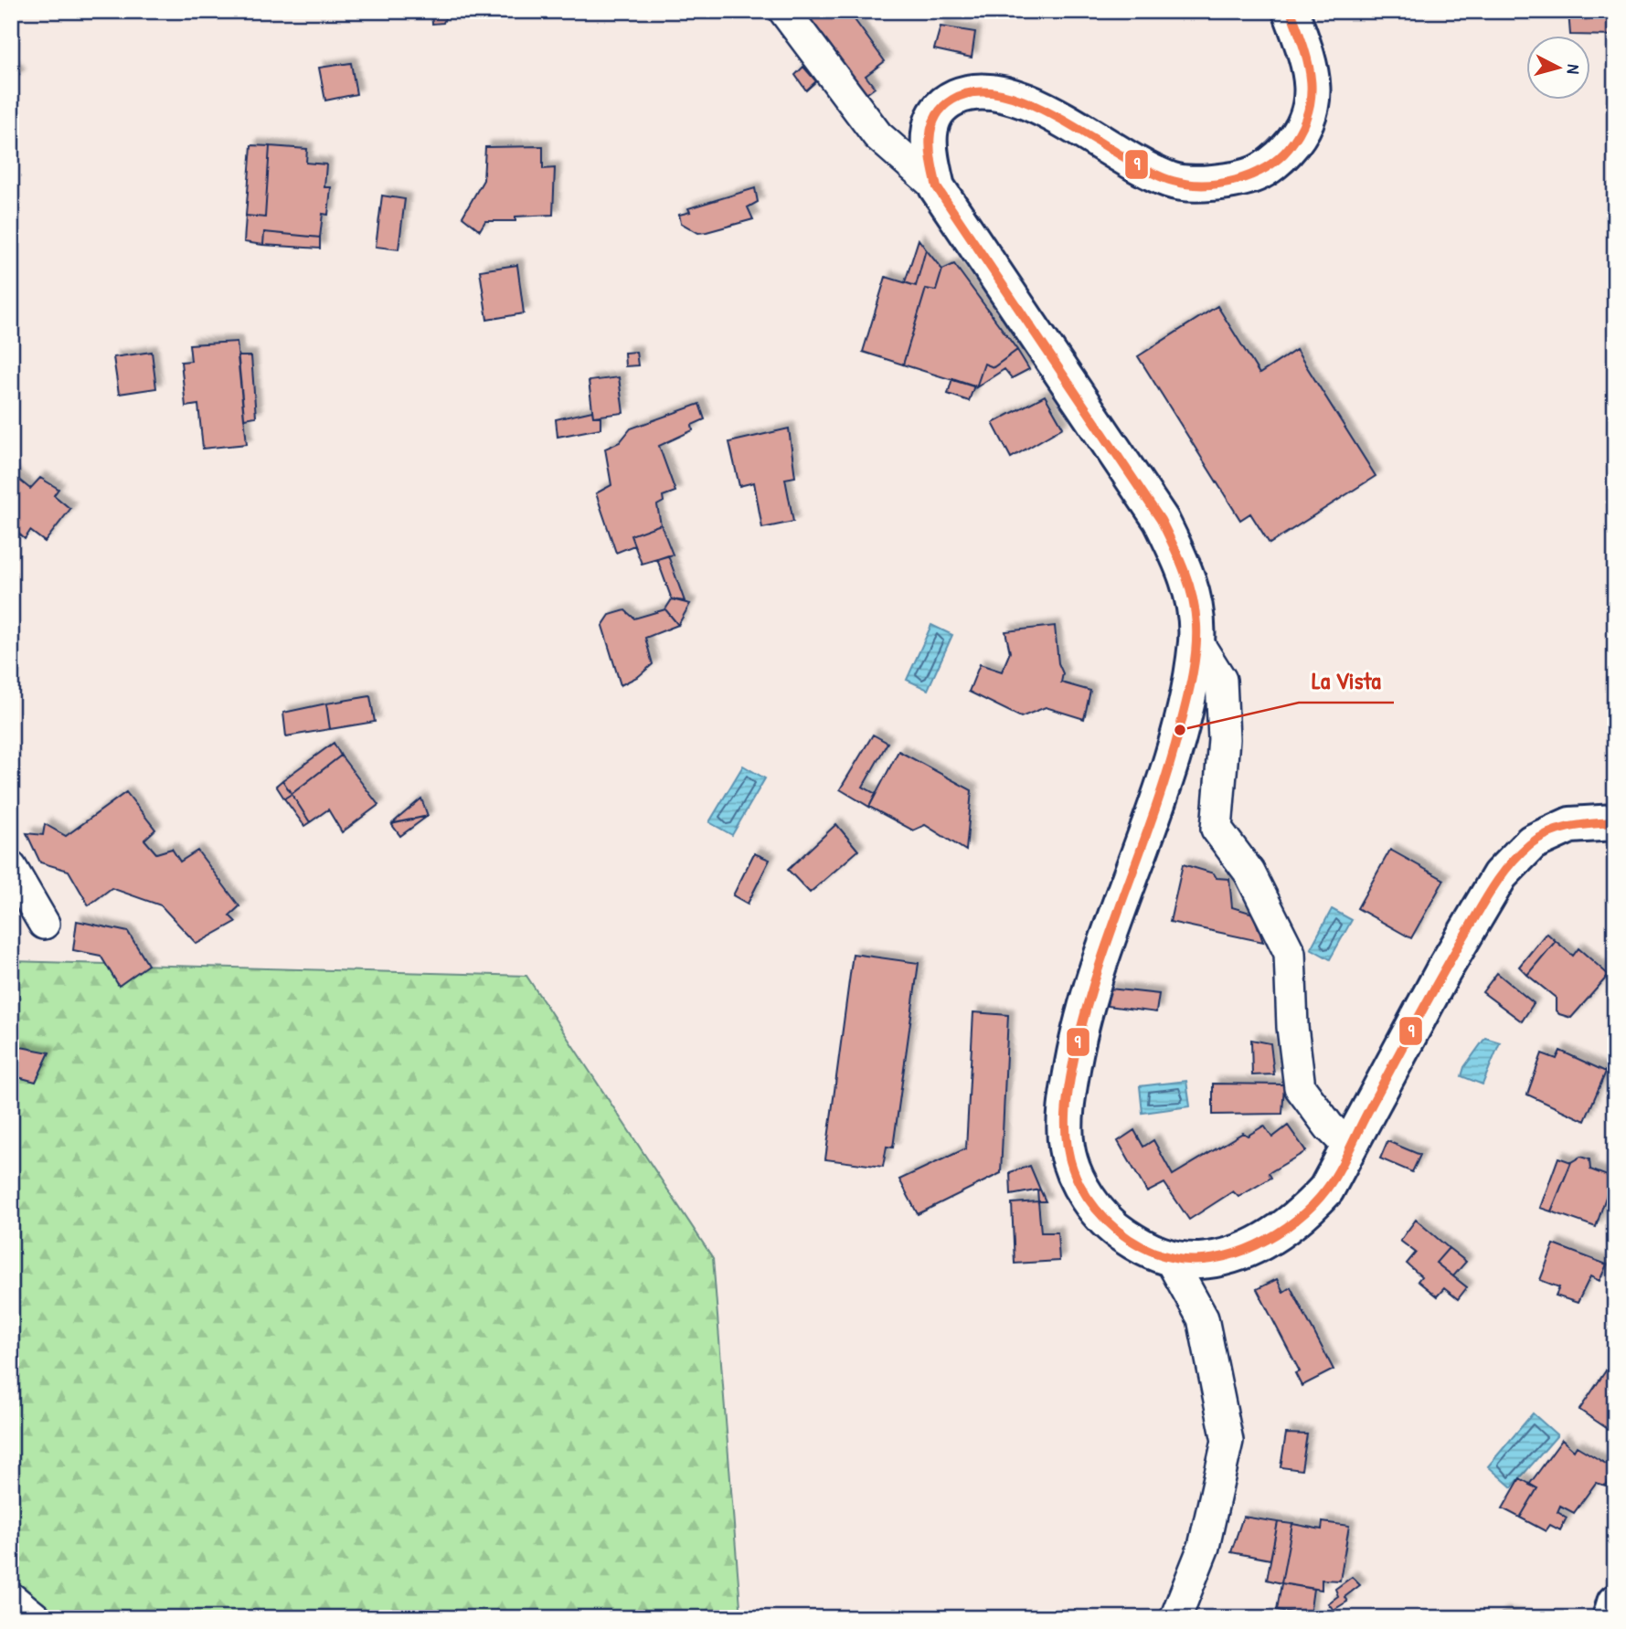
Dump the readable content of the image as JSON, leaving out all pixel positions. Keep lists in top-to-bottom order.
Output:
{
  "places": ["La Vista"],
  "lines": ["transit line 9"],
  "north": "right"
}
